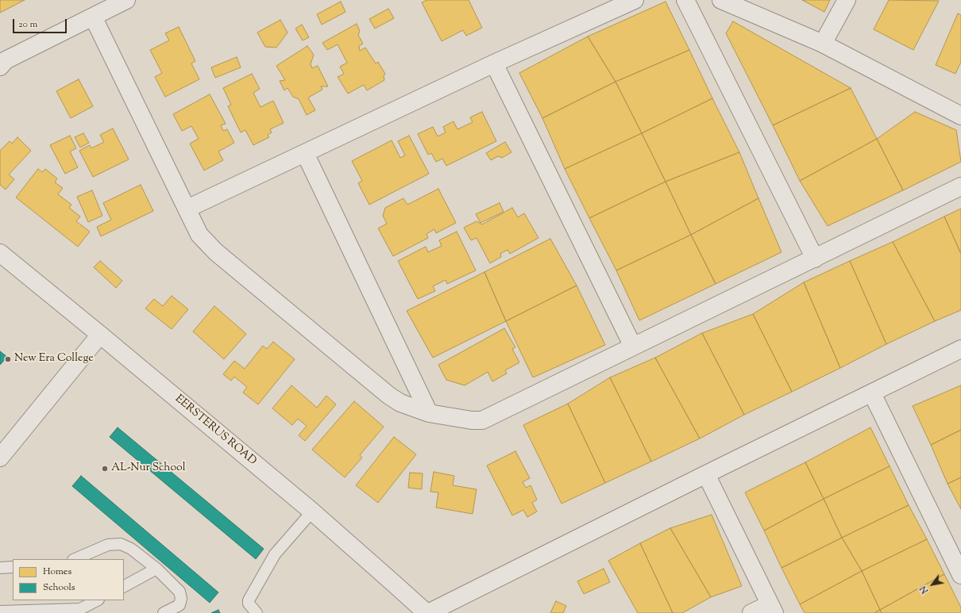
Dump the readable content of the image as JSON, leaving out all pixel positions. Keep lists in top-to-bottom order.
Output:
{
  "streets": {
    "street": ["EERSTERUS ROAD"]
  },
  "places": ["New Era College", "AL-Nur School"],
  "legend": ["Homes", "Schools"],
  "scale_bar": "20 m",
  "north": "bottom left"
}
